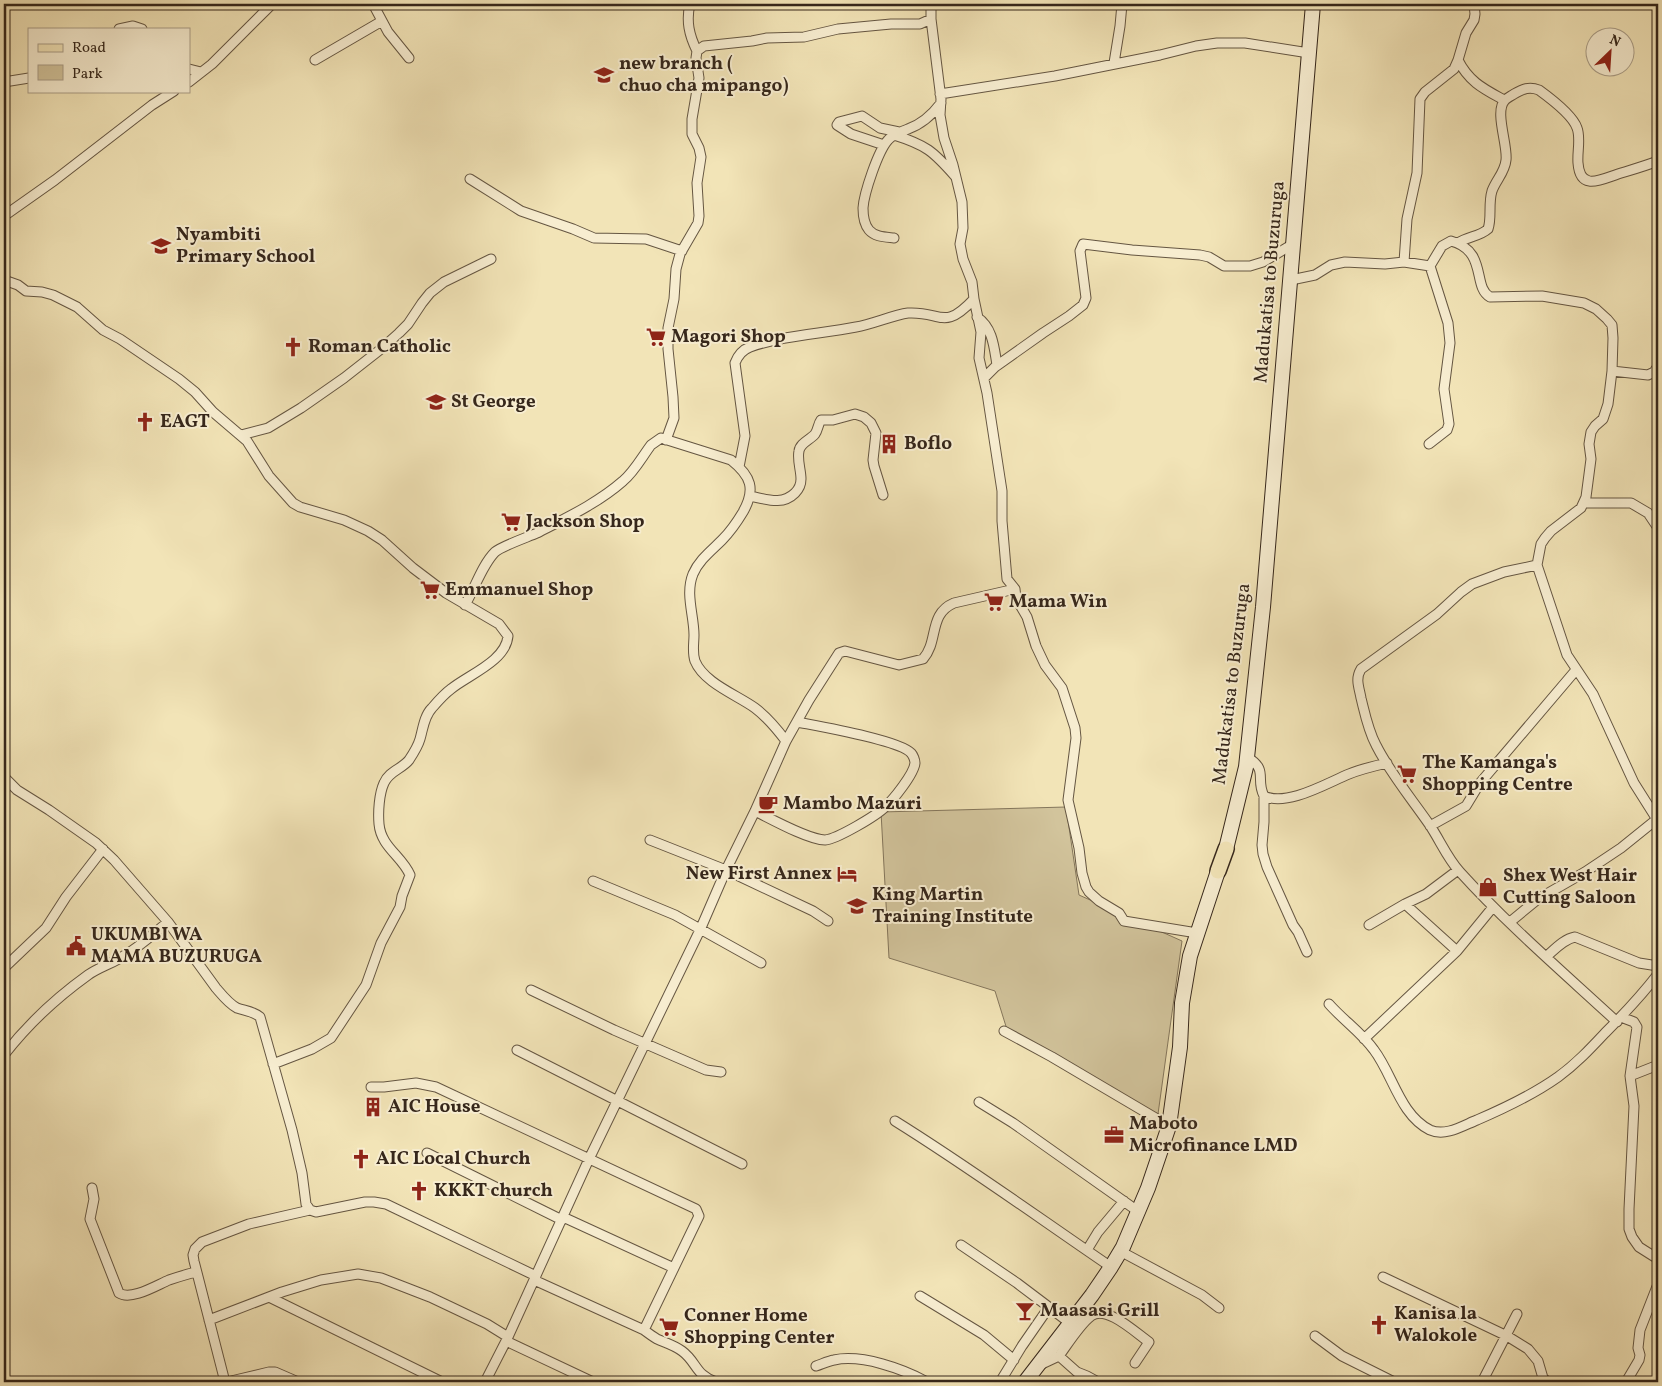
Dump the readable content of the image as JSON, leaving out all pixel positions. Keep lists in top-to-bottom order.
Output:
{
  "streets": {
    "main road": ["Madukatisa to Buzuruga"]
  },
  "places": {
    "school or university": [
      "new branch ( chuo cha mipango)",
      "Nyambiti Primary School",
      "St George",
      "King Martin Training Institute"
    ],
    "supermarket": [
      "Magori Shop",
      "Jackson Shop",
      "Emmanuel Shop",
      "Mama Win",
      "The Kamanga's Shopping Centre",
      "Conner Home Shopping Center"
    ],
    "church": [
      "Roman Catholic",
      "EAGT",
      "AIC Local Church",
      "KKKT church",
      "Kanisa la Walokole"
    ],
    "building": ["Boflo", "AIC House"],
    "cafe": ["Mambo Mazuri"],
    "hotel": ["New First Annex"],
    "shop": ["Shex West Hair Cutting Saloon"],
    "public building": ["UKUMBI WA MAMA BUZURUGA"],
    "office": ["Maboto Microfinance LMD"],
    "bar": ["Maasasi Grill"]
  },
  "legend": ["Road", "Park"],
  "north": "top right"
}
